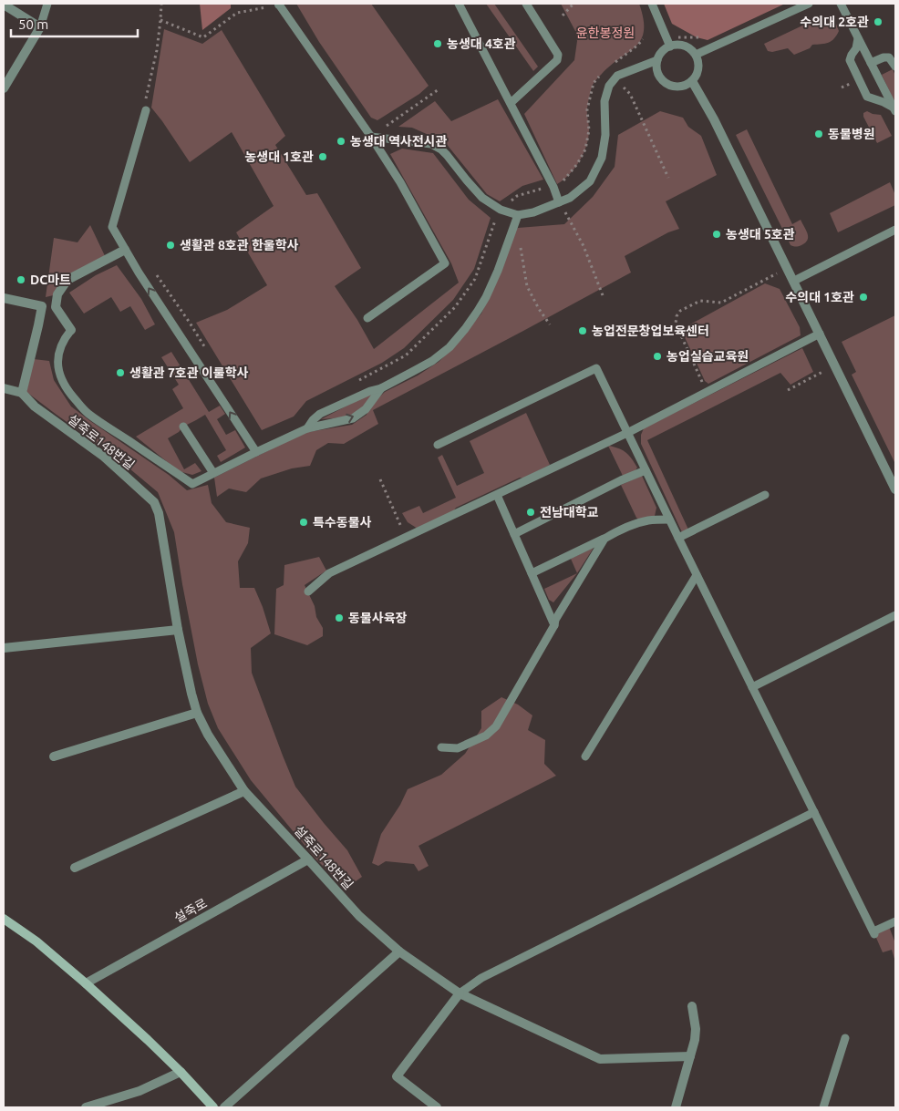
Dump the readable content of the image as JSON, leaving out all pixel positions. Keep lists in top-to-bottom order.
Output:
{
  "streets": {
    "street": ["설죽로148번길", "설죽로"]
  },
  "crossings": [
    ["설죽로148번길", "설죽로"]
  ],
  "parks": ["윤한봉정원"],
  "places": [
    "수의대 2호관",
    "농생대 4호관",
    "동물병원",
    "농생대 역사전시관",
    "농생대 1호관",
    "농생대 5호관",
    "생활관 8호관 한울학사",
    "DC마트",
    "수의대 1호관",
    "농업전문창업보육센터",
    "농업실습교육원",
    "생활관 7호관 이룰학사",
    "전남대학교",
    "특수동물사",
    "동물사육장"
  ],
  "scale_bar": "50 m"
}
